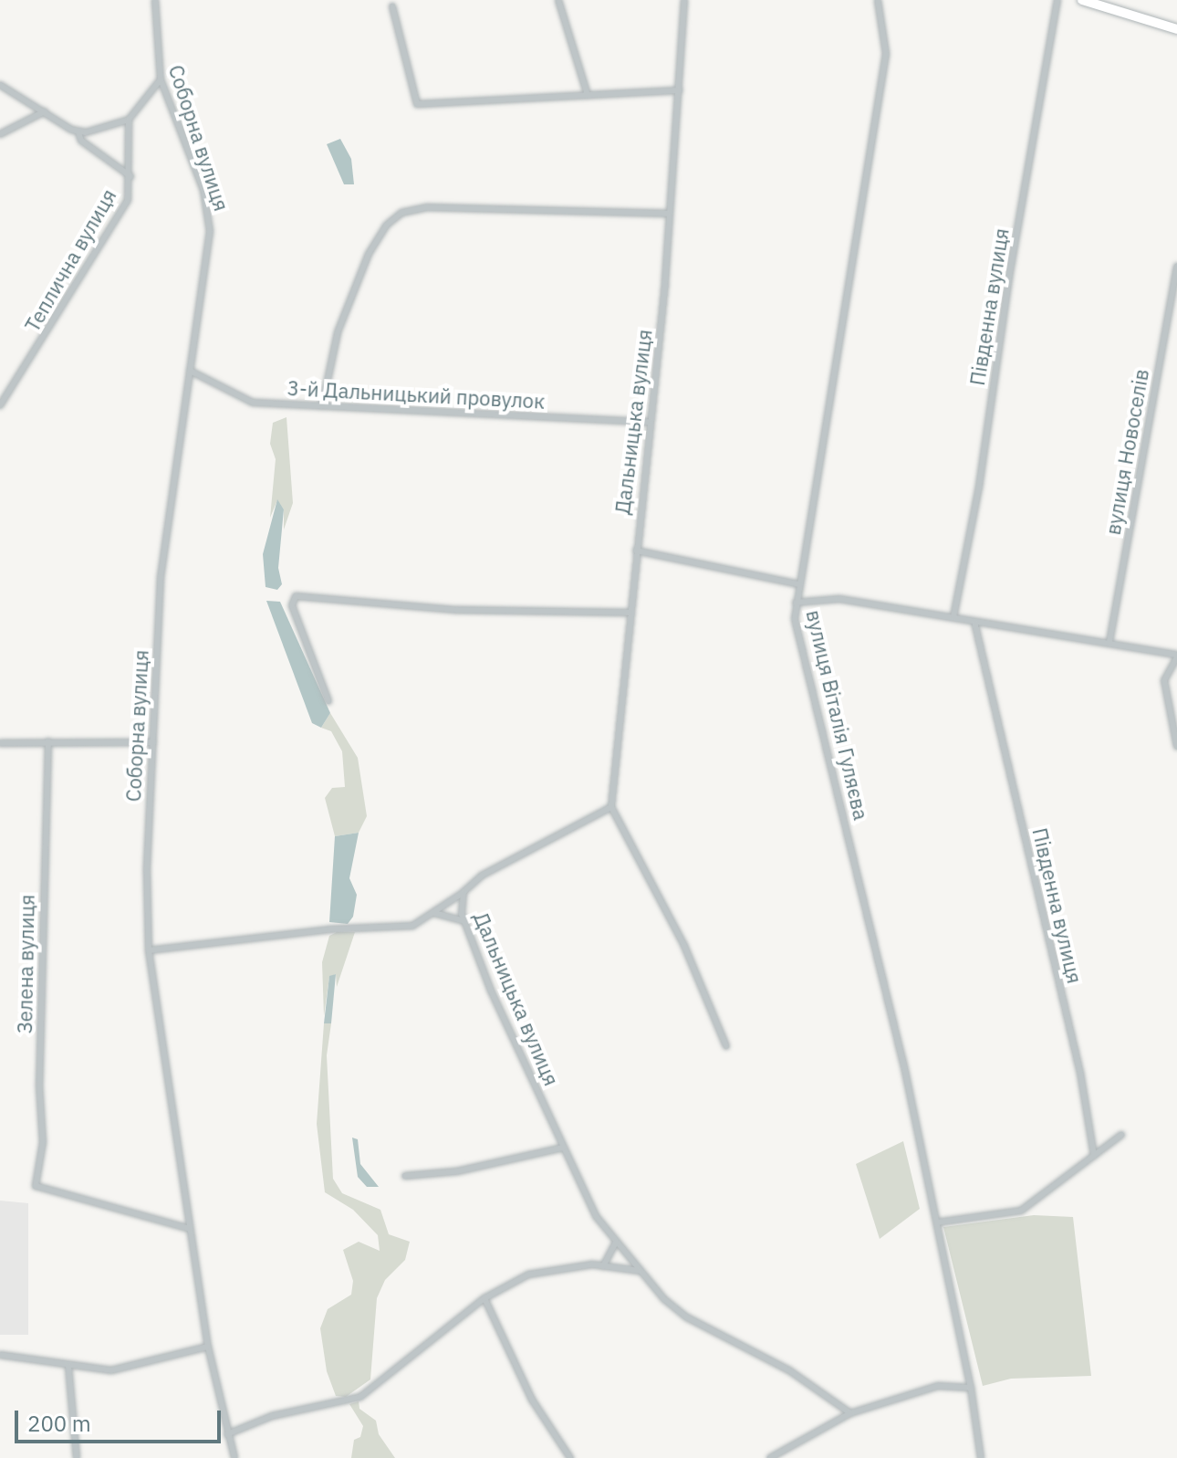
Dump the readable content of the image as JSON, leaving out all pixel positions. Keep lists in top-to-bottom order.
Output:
{
  "streets": {
    "street": [
      "Соборна вулиця",
      "Теплична вулиця",
      "Південна вулиця",
      "3-й Дальницький провулок",
      "Дальницька вулиця",
      "вулиця Новоселів",
      "вулиця Віталія Гуляєва",
      "Зелена вулиця"
    ]
  },
  "crossings": [
    ["Соборна вулиця", "3-й Дальницький провулок"],
    ["Соборна вулиця", "Зелена вулиця"],
    ["3-й Дальницький провулок", "Дальницька вулиця"]
  ],
  "scale_bar": "200 m"
}
